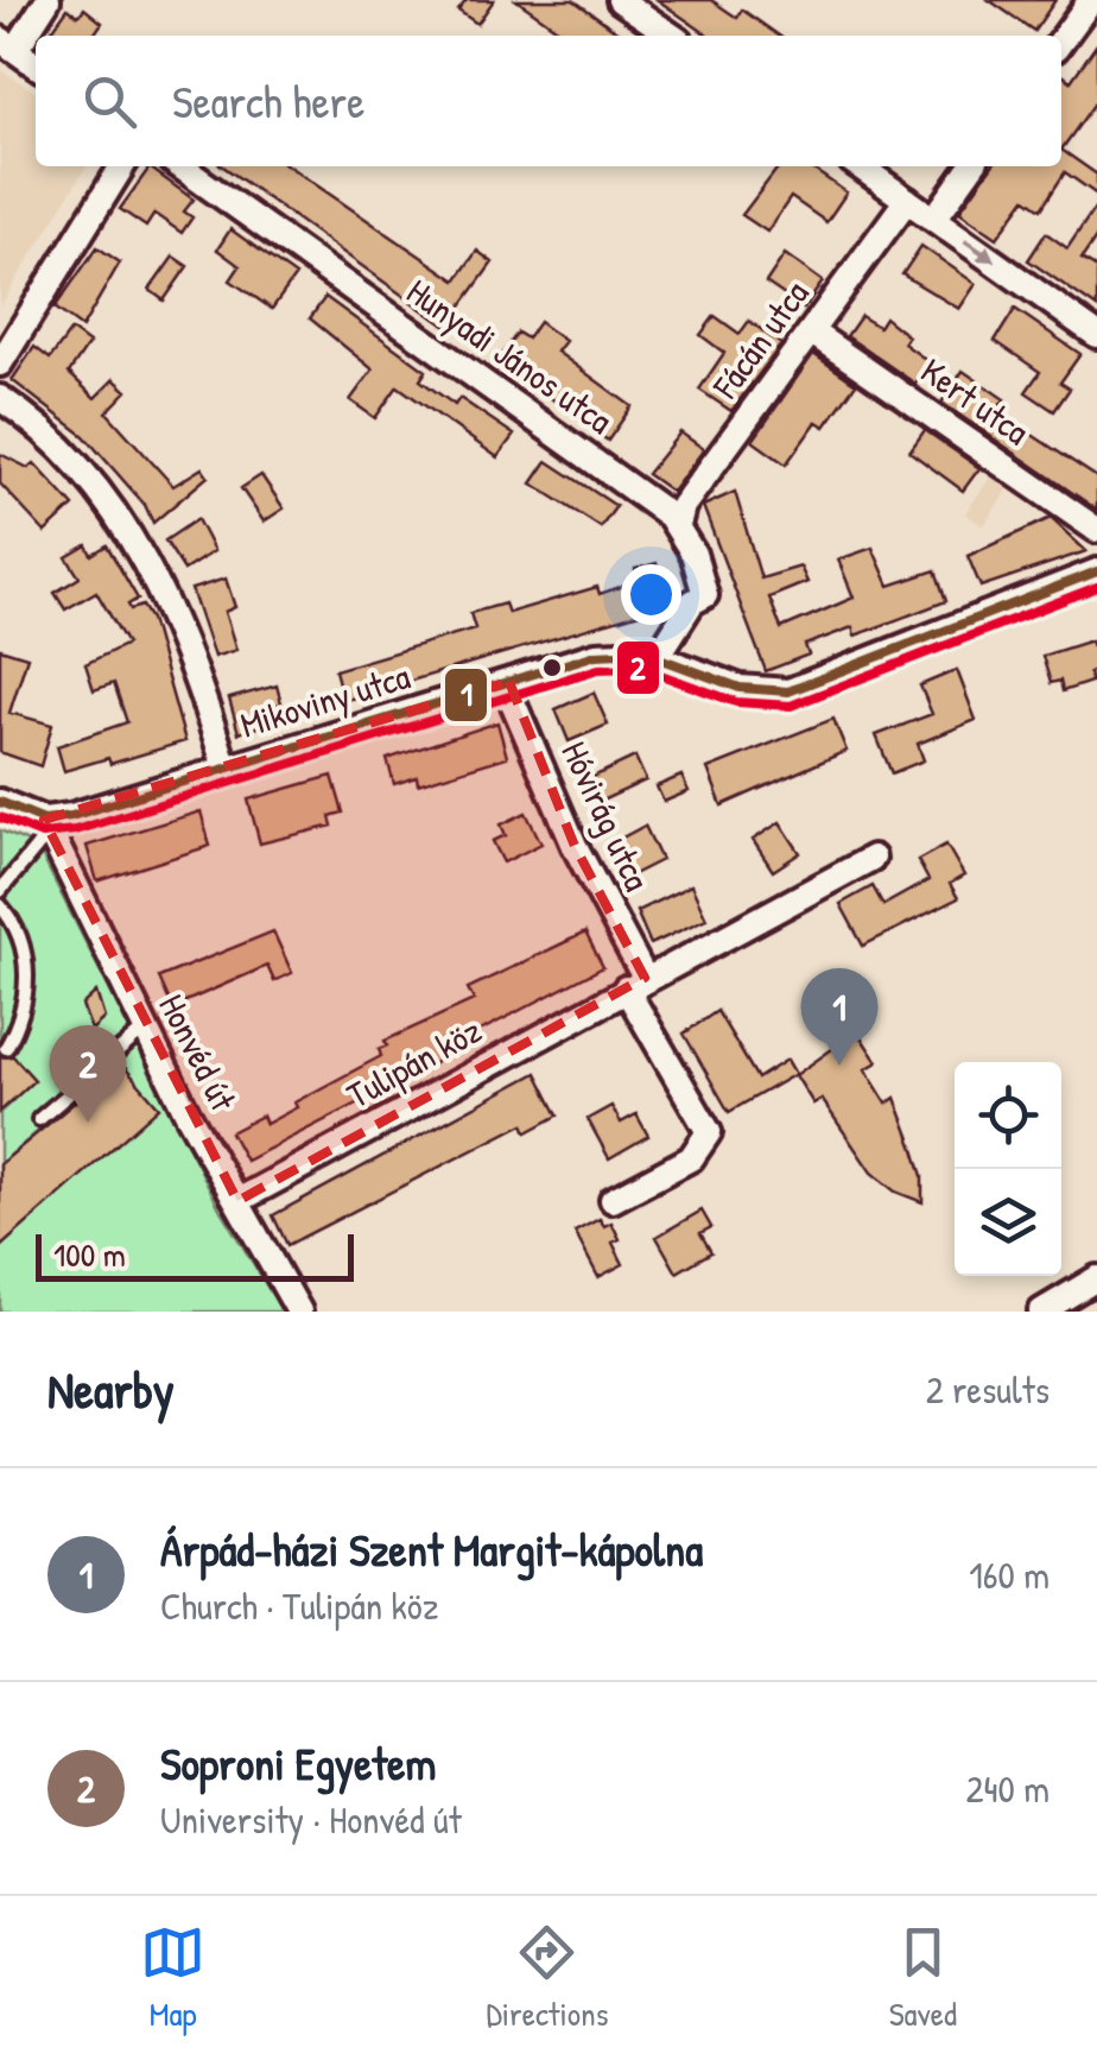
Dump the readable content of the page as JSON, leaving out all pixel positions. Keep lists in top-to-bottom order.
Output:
{
  "streets": {
    "street": [
      "Fácán utca",
      "Hunyadi János utca",
      "Kert utca",
      "Mikoviny utca",
      "Hóvirág utca",
      "Honvéd út",
      "Tulipán köz"
    ]
  },
  "crossings": [
    ["Fácán utca", "Hunyadi János utca"],
    ["Fácán utca", "Kert utca"],
    ["Mikoviny utca", "Hóvirág utca"],
    ["Mikoviny utca", "Honvéd út"],
    ["Hóvirág utca", "Tulipán köz"],
    ["Honvéd út", "Tulipán köz"]
  ],
  "lines": ["transit line 1", "transit line 2"],
  "scale_bar": "100 m",
  "page": {
    "search": "Search here",
    "pins": ["1", "2"],
    "scale": "100 m",
    "heading": ["Nearby", "2 results"],
    "list": [
      {
        "mark": "1",
        "name": "Árpád-házi Szent Margit-kápolna",
        "note": "Church · Tulipán köz",
        "value": "160 m"
      },
      {
        "mark": "2",
        "name": "Soproni Egyetem",
        "note": "University · Honvéd út",
        "value": "240 m"
      }
    ],
    "nav": ["Map", "Directions", "Saved"]
  }
}
